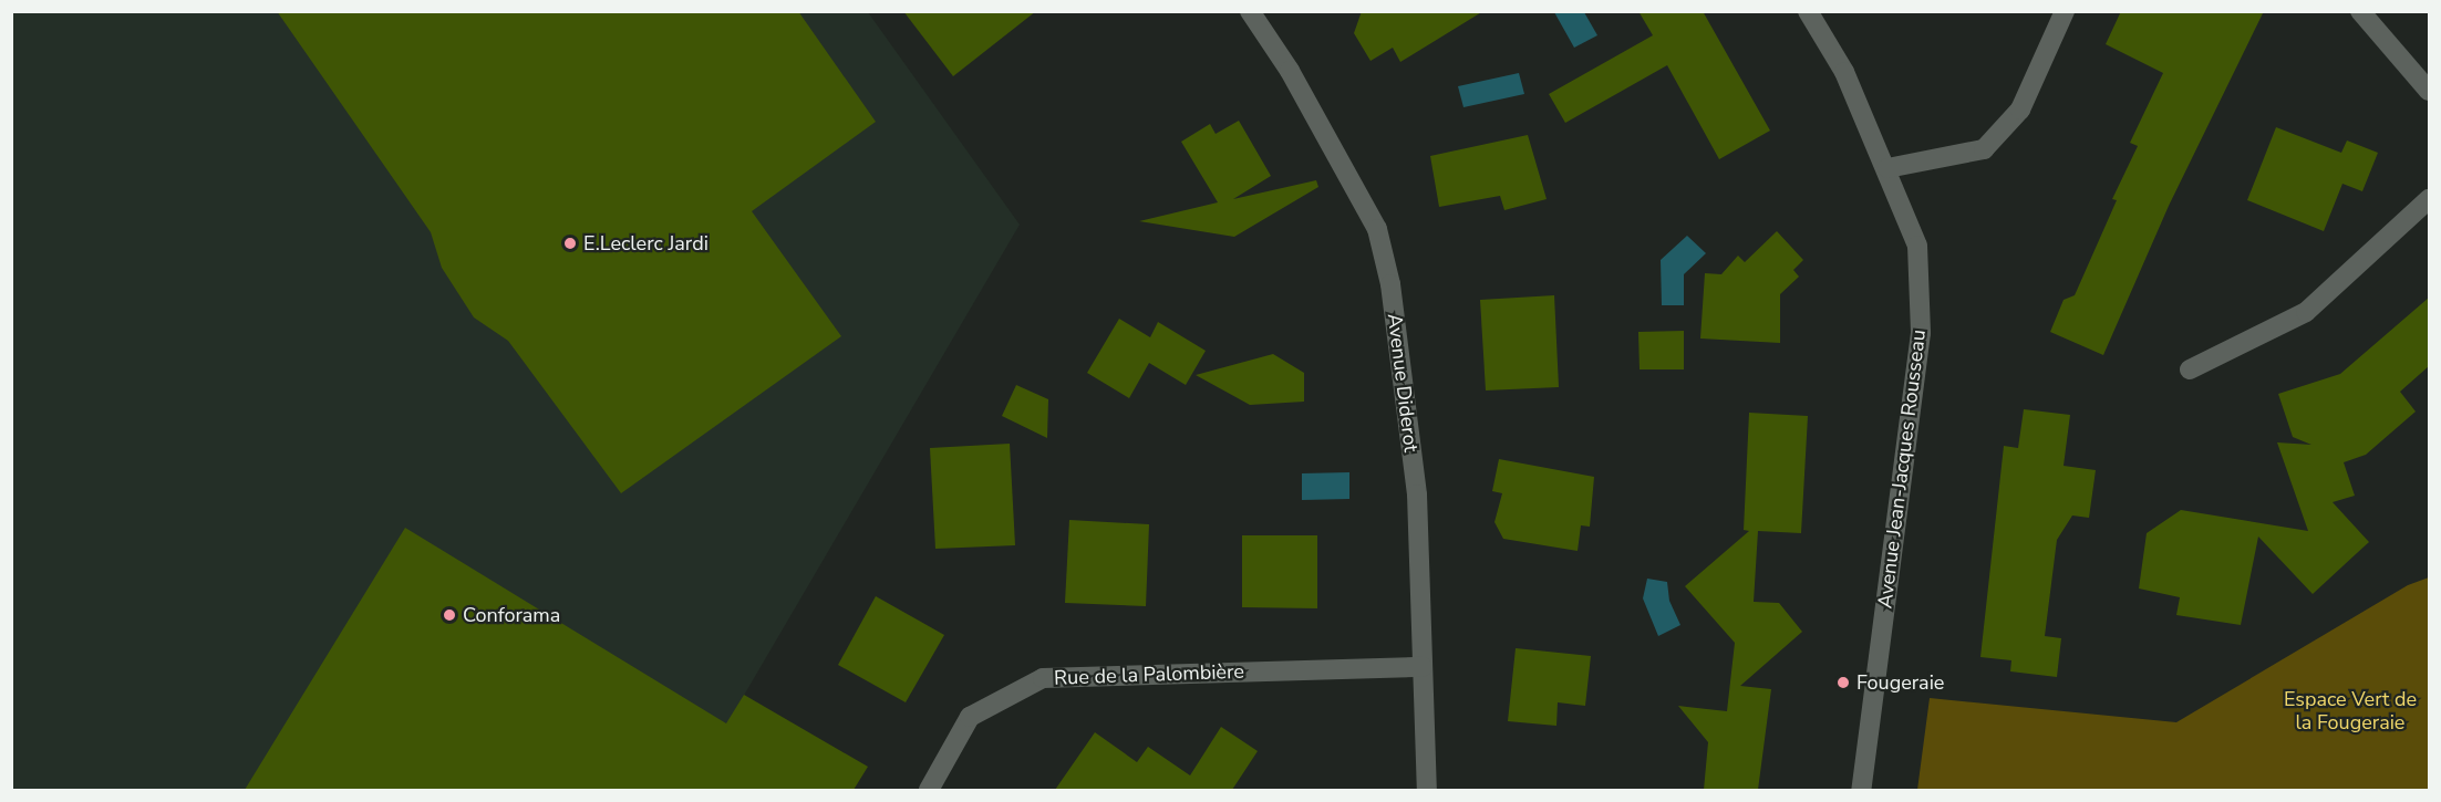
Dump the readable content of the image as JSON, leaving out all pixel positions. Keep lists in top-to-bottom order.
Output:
{
  "streets": {
    "street": ["Avenue Diderot", "Avenue Jean-Jacques Rousseau", "Rue de la Palombière"]
  },
  "crossings": [
    ["Avenue Diderot", "Rue de la Palombière"]
  ],
  "parks": ["Espace Vert de la Fougeraie"],
  "places": ["E.Leclerc Jardi", "Conforama", "Fougeraie"]
}
